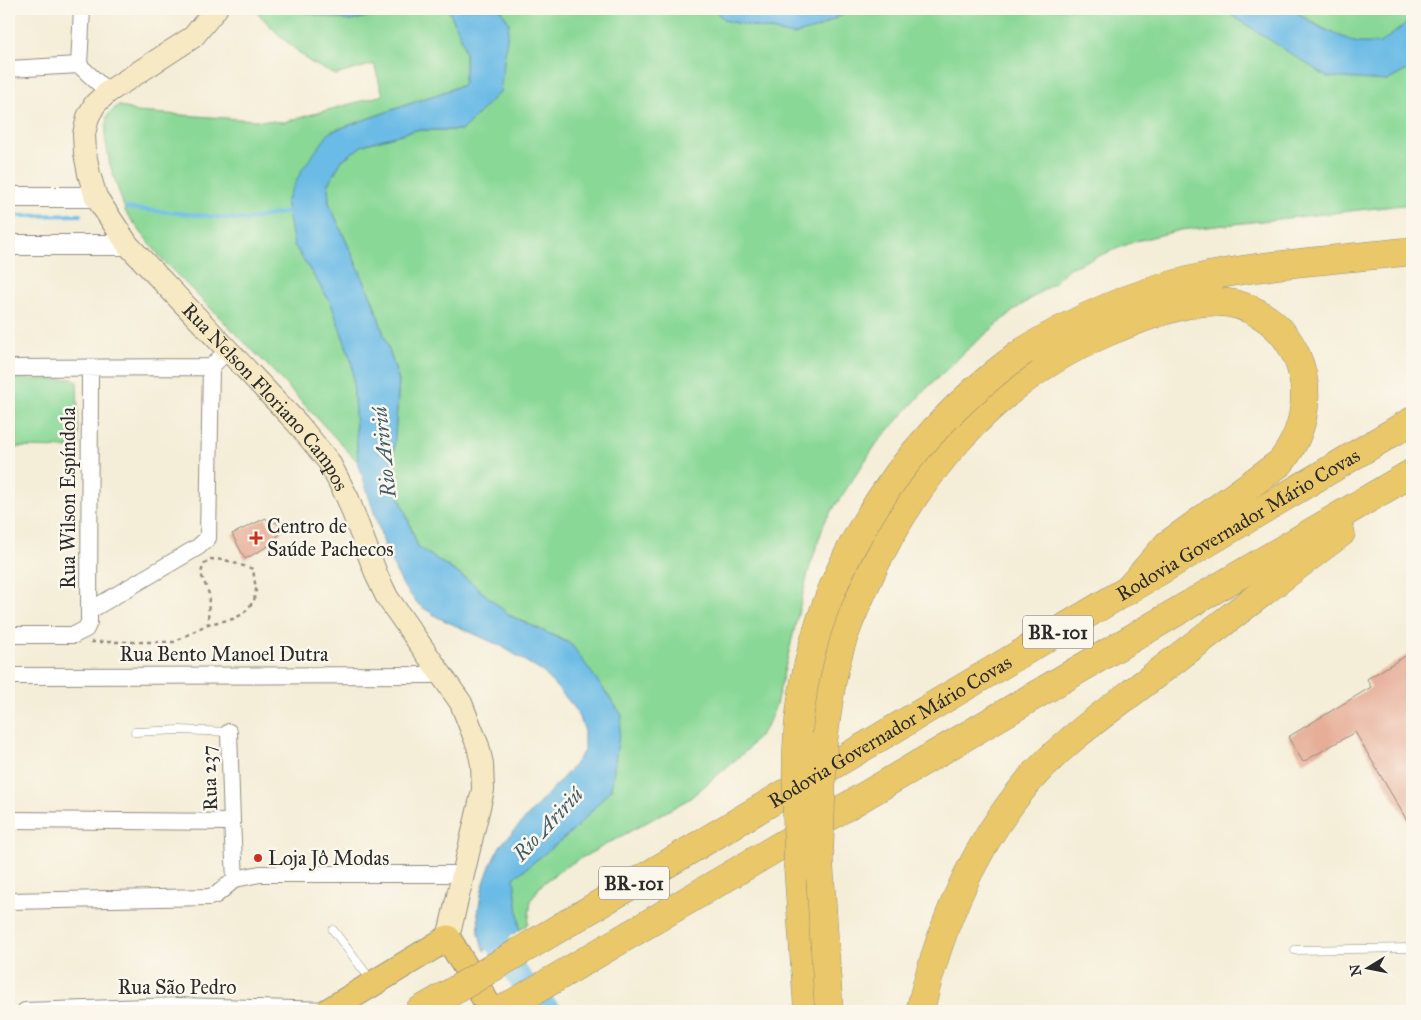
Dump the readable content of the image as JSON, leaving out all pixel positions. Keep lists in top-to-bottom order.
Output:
{
  "streets": {
    "highway": ["Rodovia Governador Mário Covas", "BR-101"],
    "main road": ["Rua Nelson Floriano Campos"],
    "street": [
      "Rua Wilson Espíndola",
      "Rua Bento Manoel Dutra",
      "Rua 237",
      "Rua São Pedro"
    ]
  },
  "crossings": [
    ["Rua Nelson Floriano Campos", "Rua Bento Manoel Dutra"],
    ["Rodovia Governador Mário Covas", "BR-101"]
  ],
  "water": ["Rio Aririú"],
  "places": {
    "health": ["Centro de Saúde Pachecos"],
    "other": ["Loja Jô Modas"]
  },
  "north": "left"
}
